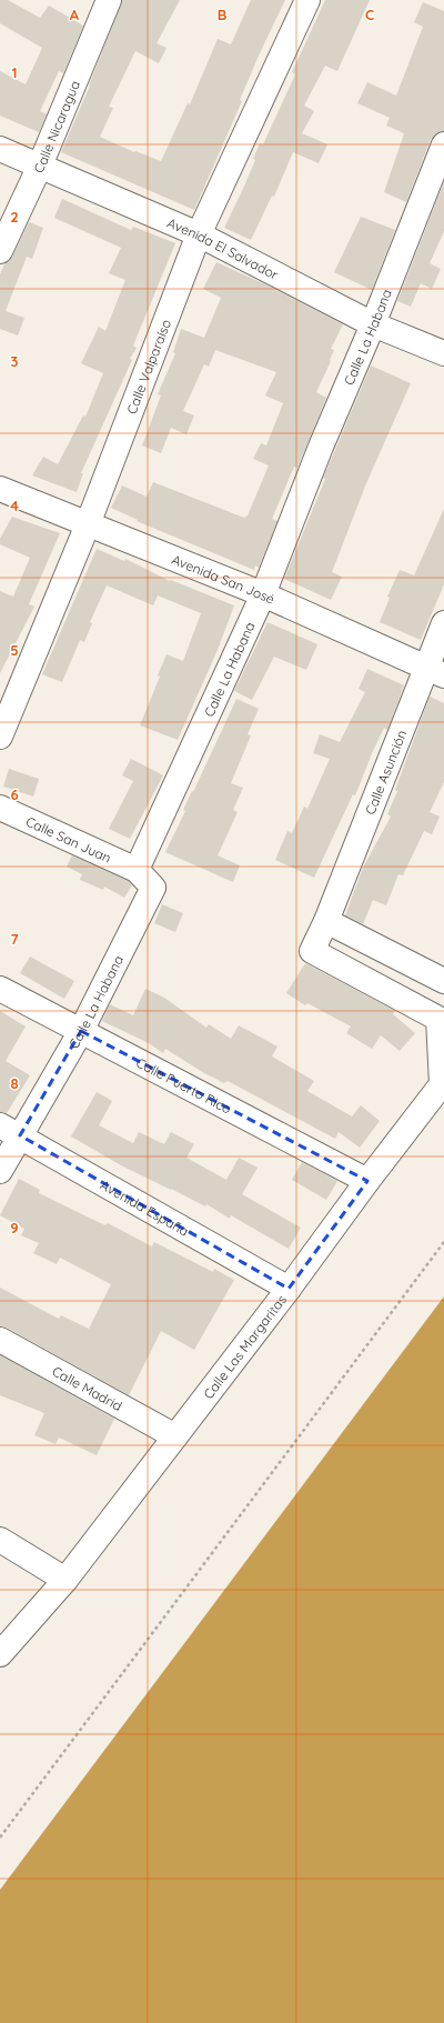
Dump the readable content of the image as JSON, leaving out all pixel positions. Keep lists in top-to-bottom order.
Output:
{
  "streets": {
    "street": [
      "Calle Nicaragua",
      "Avenida El Salvador",
      "Calle La Habana",
      "Calle Valparaíso",
      "Avenida San José",
      "Calle Asunción",
      "Calle San Juan",
      "Calle Puerto Rico",
      "Avenida España",
      "Calle Las Margaritas",
      "Calle Madrid"
    ]
  },
  "crossings": [
    ["Calle Nicaragua", "Avenida El Salvador"],
    ["Avenida El Salvador", "Calle La Habana"],
    ["Avenida El Salvador", "Calle Valparaíso"],
    ["Calle La Habana", "Avenida San José"],
    ["Calle La Habana", "Calle San Juan"],
    ["Calle La Habana", "Calle Puerto Rico"],
    ["Calle La Habana", "Avenida España"],
    ["Calle Valparaíso", "Avenida San José"],
    ["Avenida San José", "Calle Asunción"],
    ["Calle Asunción", "Calle Las Margaritas"],
    ["Calle Puerto Rico", "Calle Las Margaritas"],
    ["Avenida España", "Calle Las Margaritas"],
    ["Calle Las Margaritas", "Calle Madrid"]
  ],
  "grid": {
    "columns": ["A", "B", "C"],
    "rows": [
      "1",
      "2",
      "3",
      "4",
      "5",
      "6",
      "7",
      "8",
      "9"
    ]
  }
}
